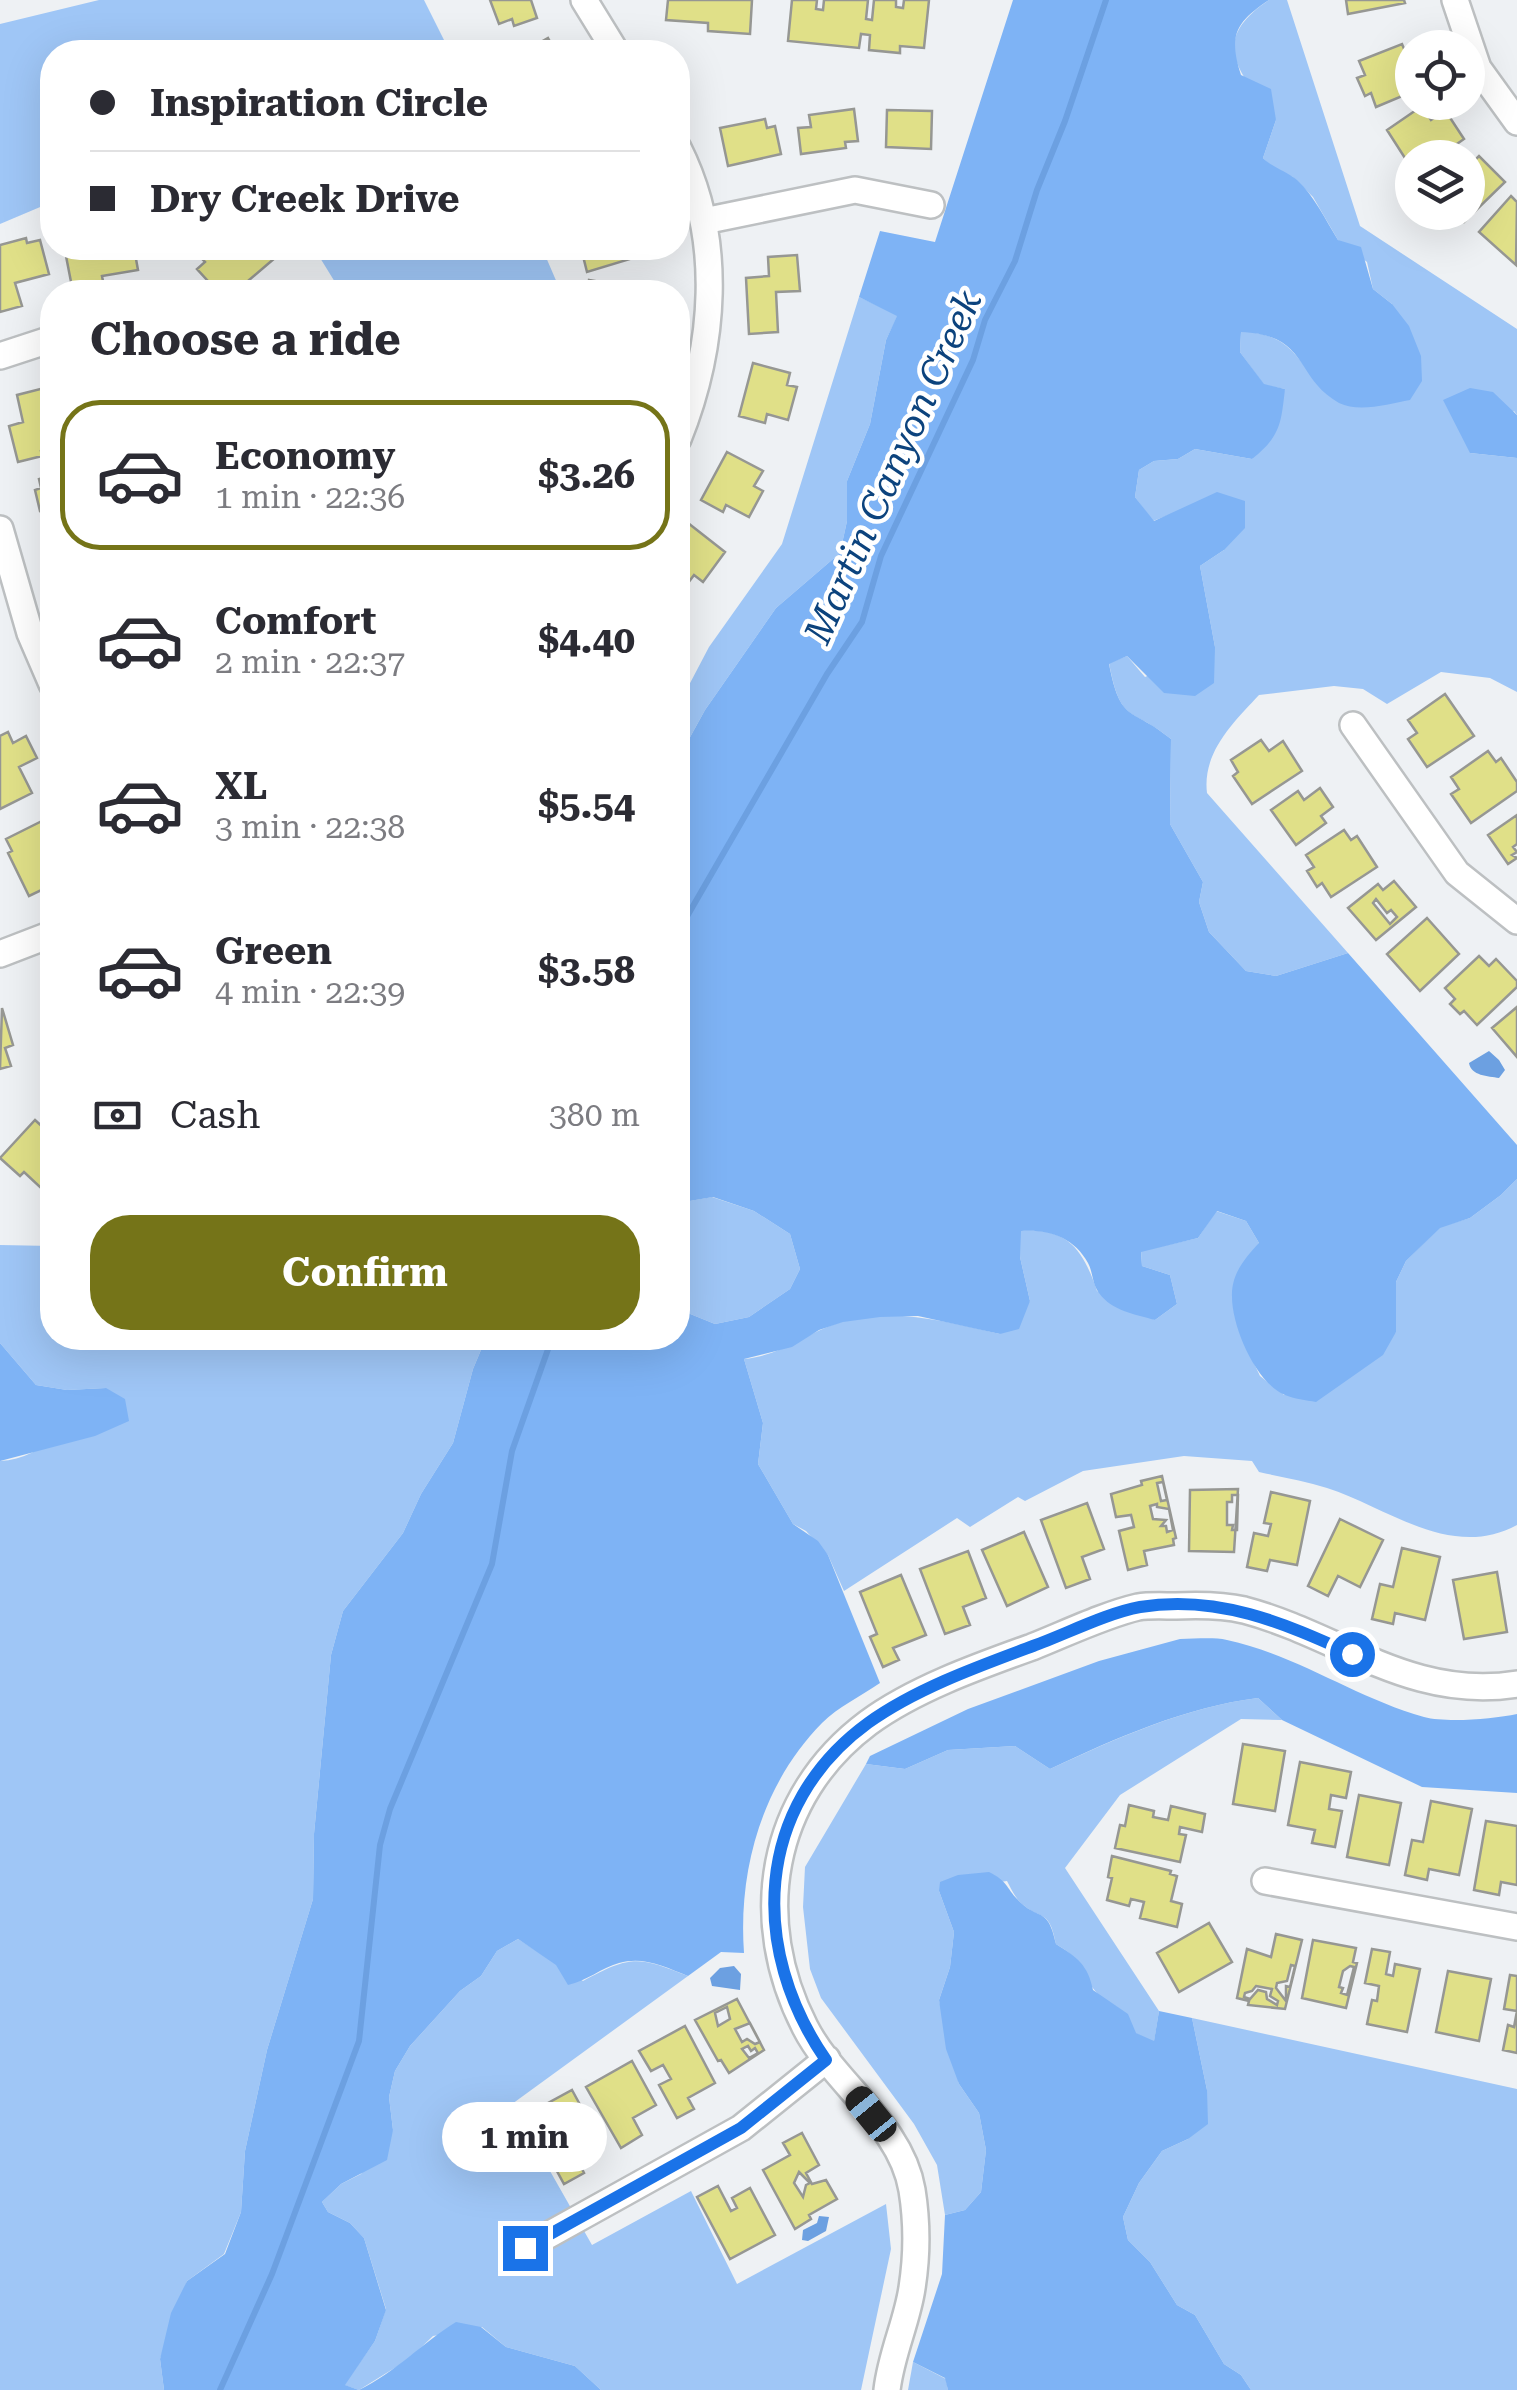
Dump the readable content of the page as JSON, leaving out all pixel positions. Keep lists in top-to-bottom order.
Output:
{
  "water": ["Martin Canyon Creek"],
  "page": {
    "banner": ["Inspiration Circle", "Dry Creek Drive"],
    "heading": "Choose a ride",
    "list": [
      {
        "name": "Economy",
        "note": "1 min · 22:36",
        "value": "$3.26"
      },
      {
        "name": "Comfort",
        "note": "2 min · 22:37",
        "value": "$4.40"
      },
      {
        "name": "XL",
        "note": "3 min · 22:38",
        "value": "$5.54"
      },
      {
        "name": "Green",
        "note": "4 min · 22:39",
        "value": "$3.58"
      }
    ],
    "pay": ["Cash", "380 m"],
    "buttons": "Confirm",
    "bubble": "1 min"
  }
}
